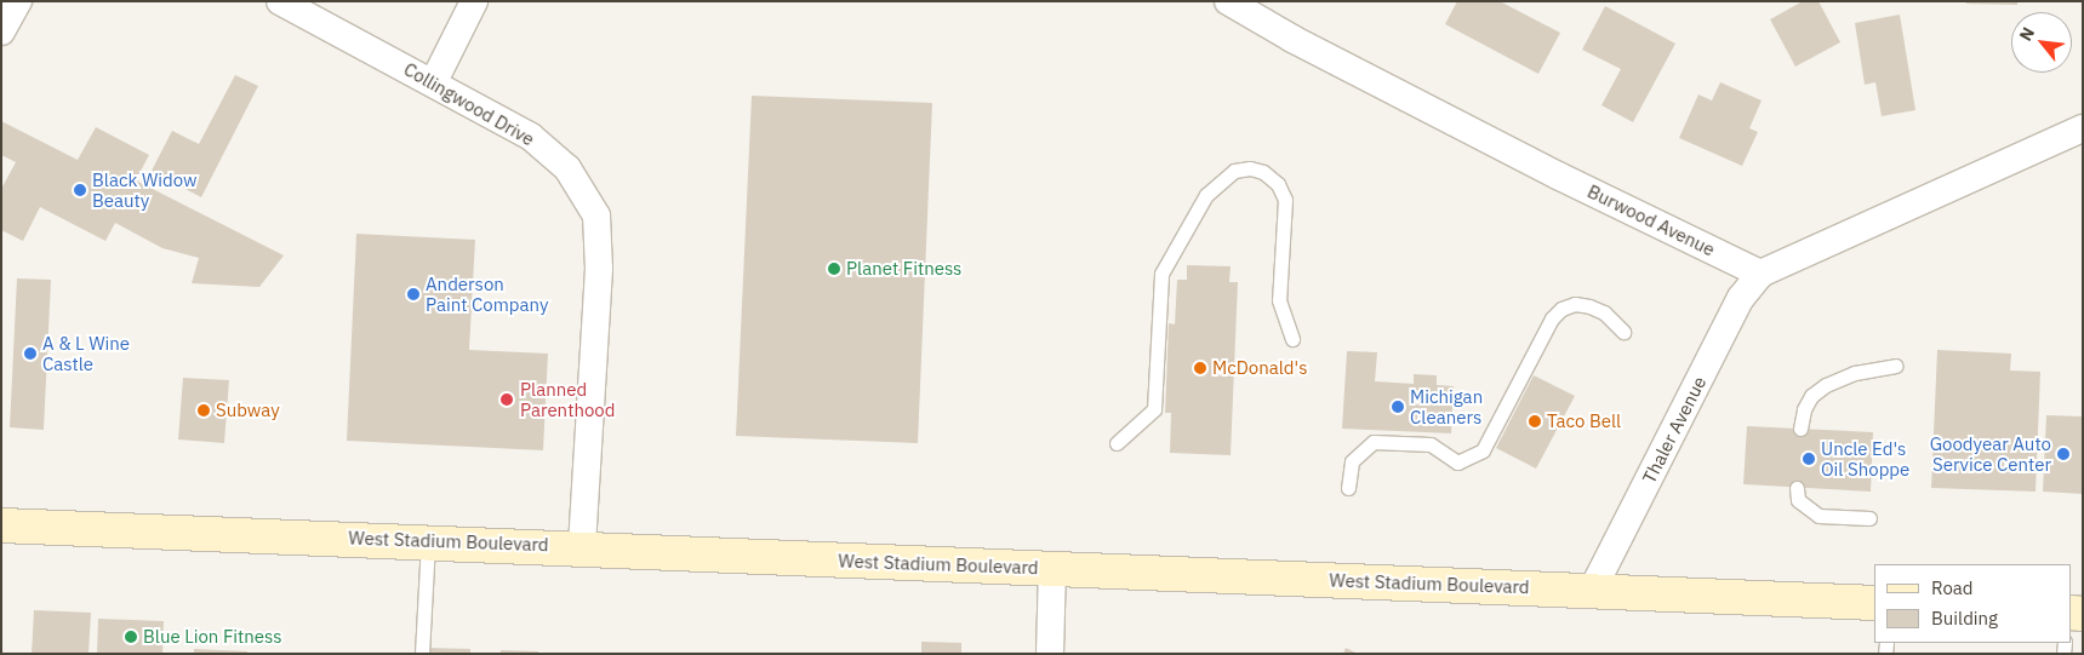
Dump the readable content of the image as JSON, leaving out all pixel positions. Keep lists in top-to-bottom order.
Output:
{
  "streets": {
    "main road": ["West Stadium Boulevard"],
    "street": ["Collingwood Drive", "Burwood Avenue", "Thaler Avenue"]
  },
  "crossings": [
    ["Collingwood Drive", "West Stadium Boulevard"],
    ["Burwood Avenue", "Thaler Avenue"],
    ["Thaler Avenue", "West Stadium Boulevard"]
  ],
  "places": [
    "Black Widow Beauty",
    "Planet Fitness",
    "Anderson Paint Company",
    "A & L Wine Castle",
    "McDonald's",
    "Planned Parenthood",
    "Michigan Cleaners",
    "Subway",
    "Taco Bell",
    "Goodyear Auto Service Center",
    "Uncle Ed's Oil Shoppe",
    "Blue Lion Fitness"
  ],
  "legend": ["Road", "Building"],
  "north": "top left"
}
